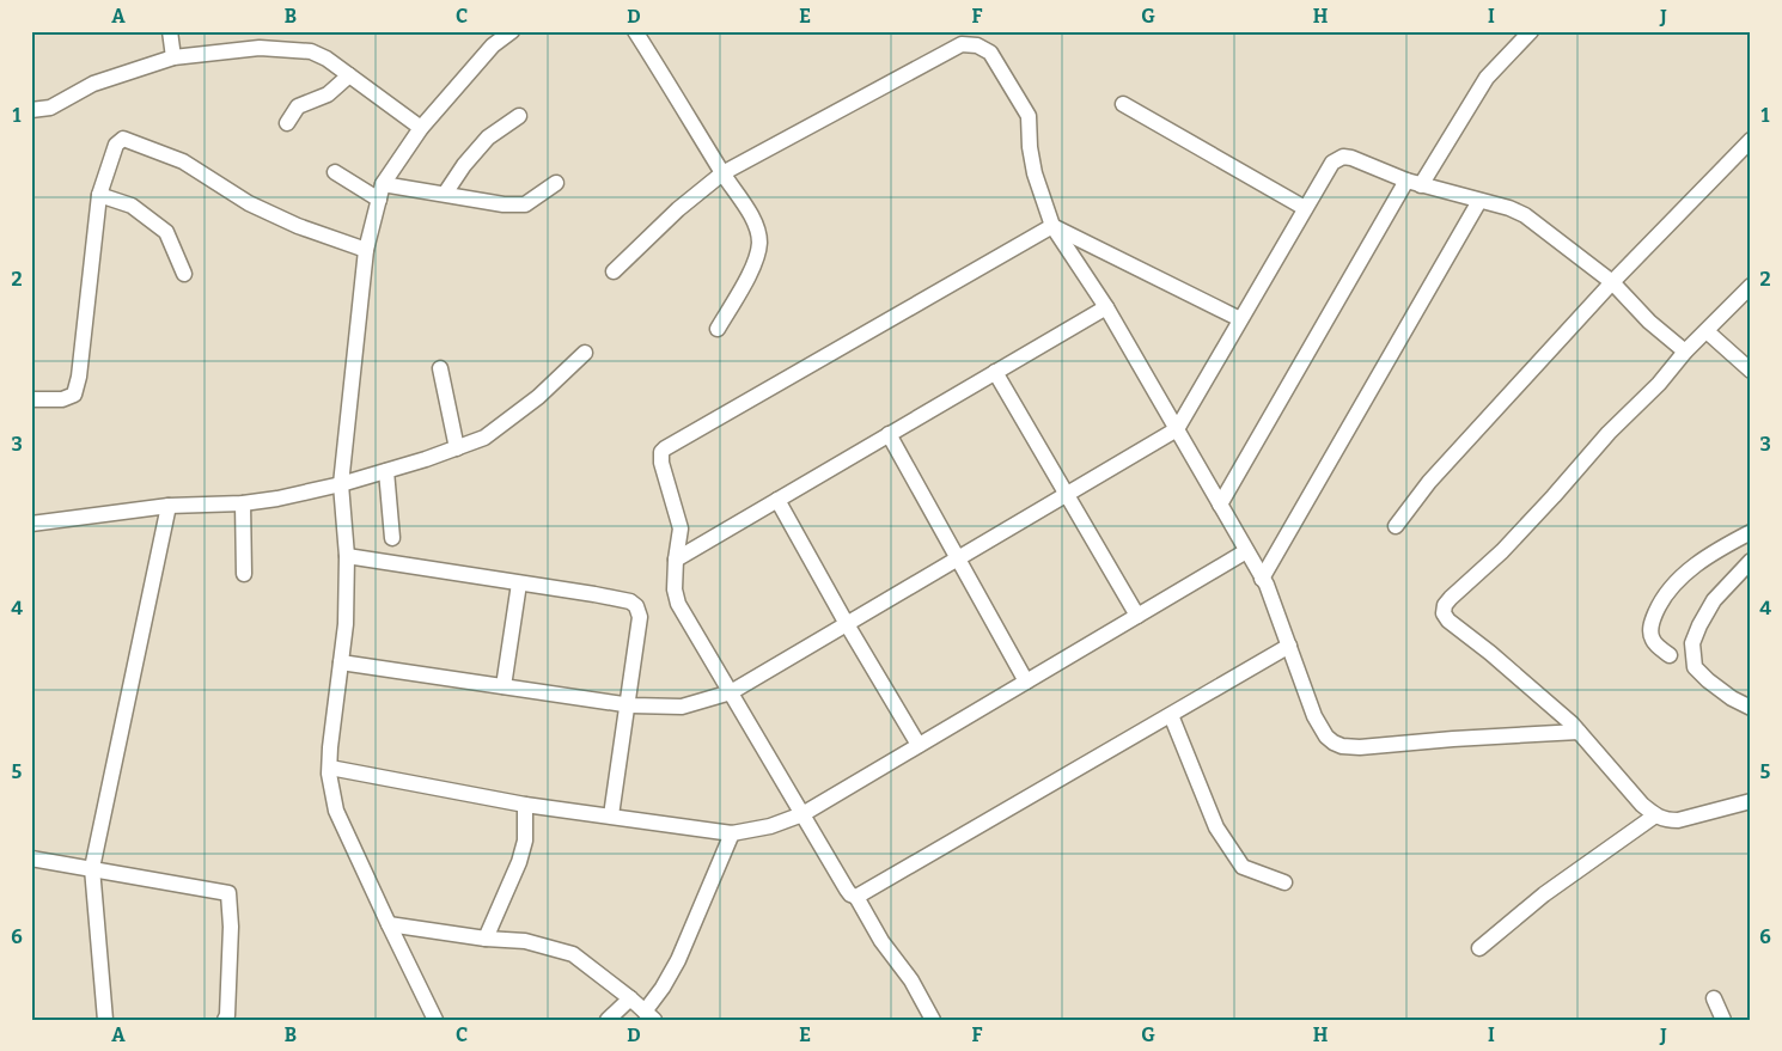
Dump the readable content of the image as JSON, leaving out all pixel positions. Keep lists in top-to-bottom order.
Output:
{
  "grid": {
    "columns": [
      "A",
      "B",
      "C",
      "D",
      "E",
      "F",
      "G",
      "H",
      "I",
      "J"
    ],
    "rows": [
      "1",
      "2",
      "3",
      "4",
      "5",
      "6"
    ]
  }
}
